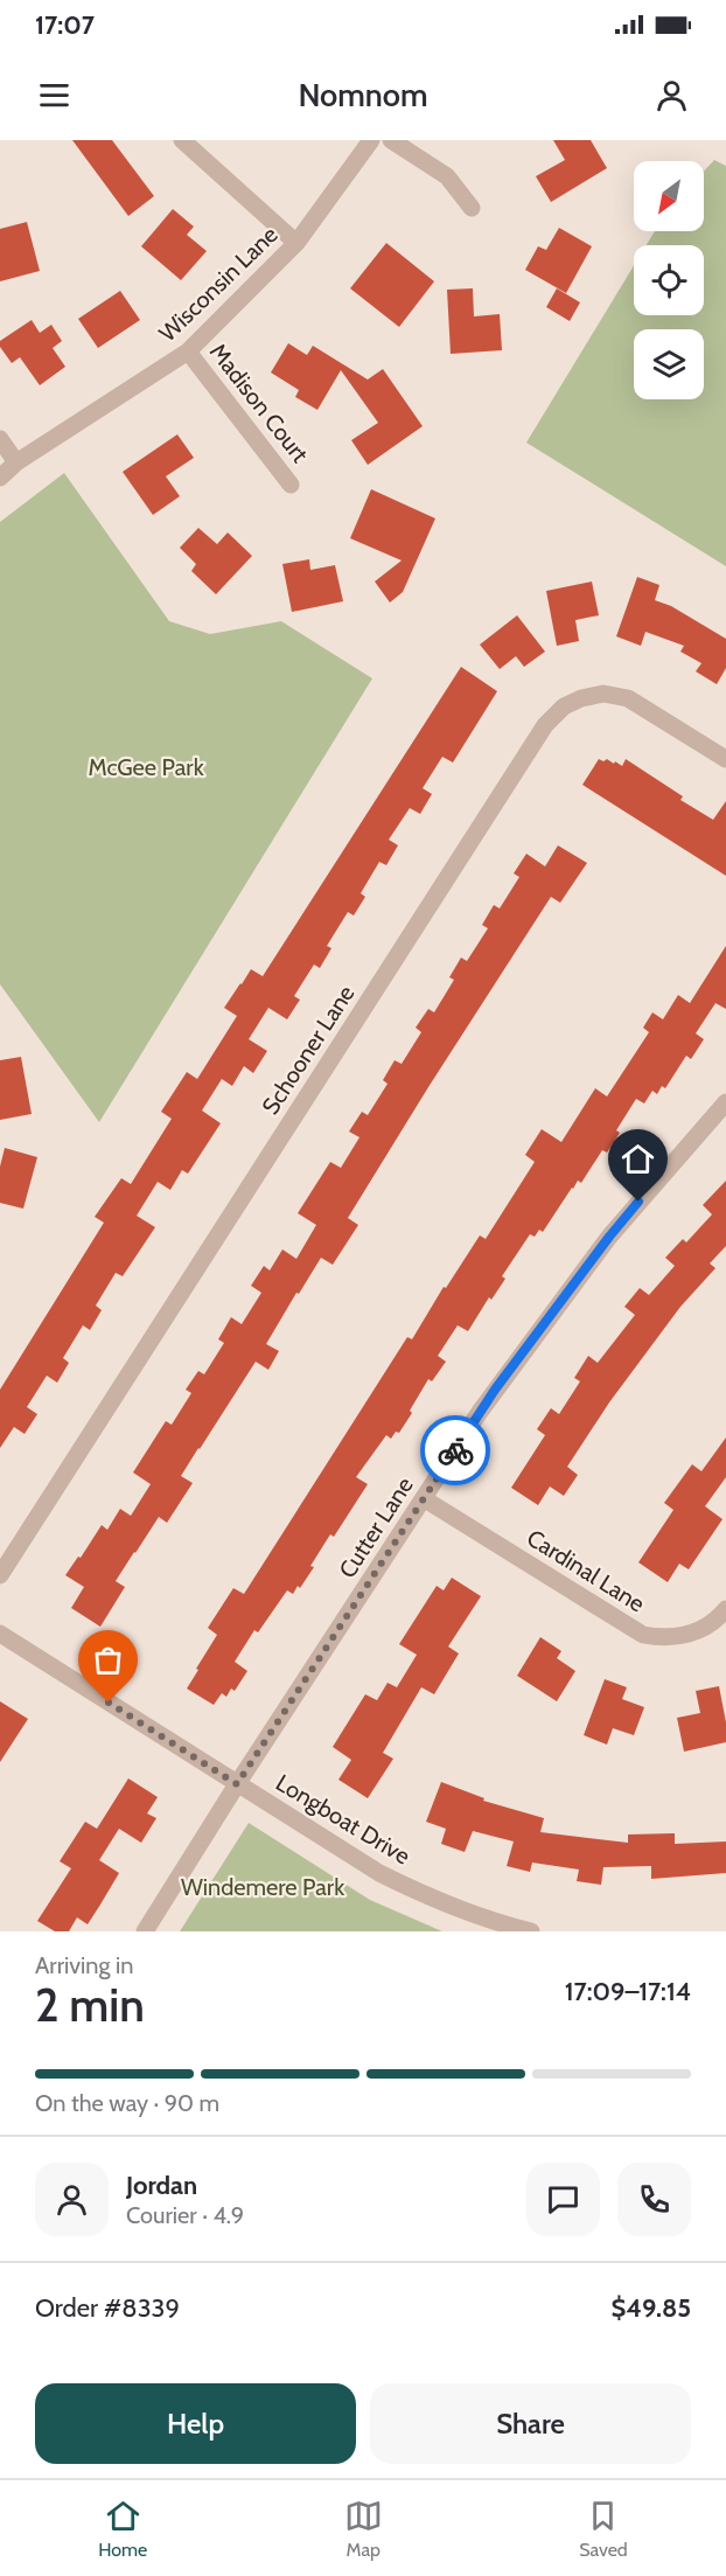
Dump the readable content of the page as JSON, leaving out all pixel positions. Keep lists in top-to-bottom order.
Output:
{
  "streets": {
    "street": [
      "Wisconsin Lane",
      "Madison Court",
      "Schooner Lane",
      "Cutter Lane",
      "Cardinal Lane",
      "Longboat Drive"
    ]
  },
  "crossings": [
    ["Wisconsin Lane", "Madison Court"],
    ["Cutter Lane", "Cardinal Lane"],
    ["Cutter Lane", "Longboat Drive"]
  ],
  "parks": ["McGee Park", "Windemere Park"],
  "north": "bottom left",
  "page": {
    "status": "17:07",
    "header": "Nomnom",
    "heading": ["2 min", "Arriving in", "17:09–17:14"],
    "panel": [
      "Jordan",
      "Courier · 4.9",
      "Order #8339",
      "$49.85"
    ],
    "bar": "On the way · 90 m",
    "buttons": ["Help", "Share"],
    "tabs": ["Home", "Map", "Saved"]
  }
}
